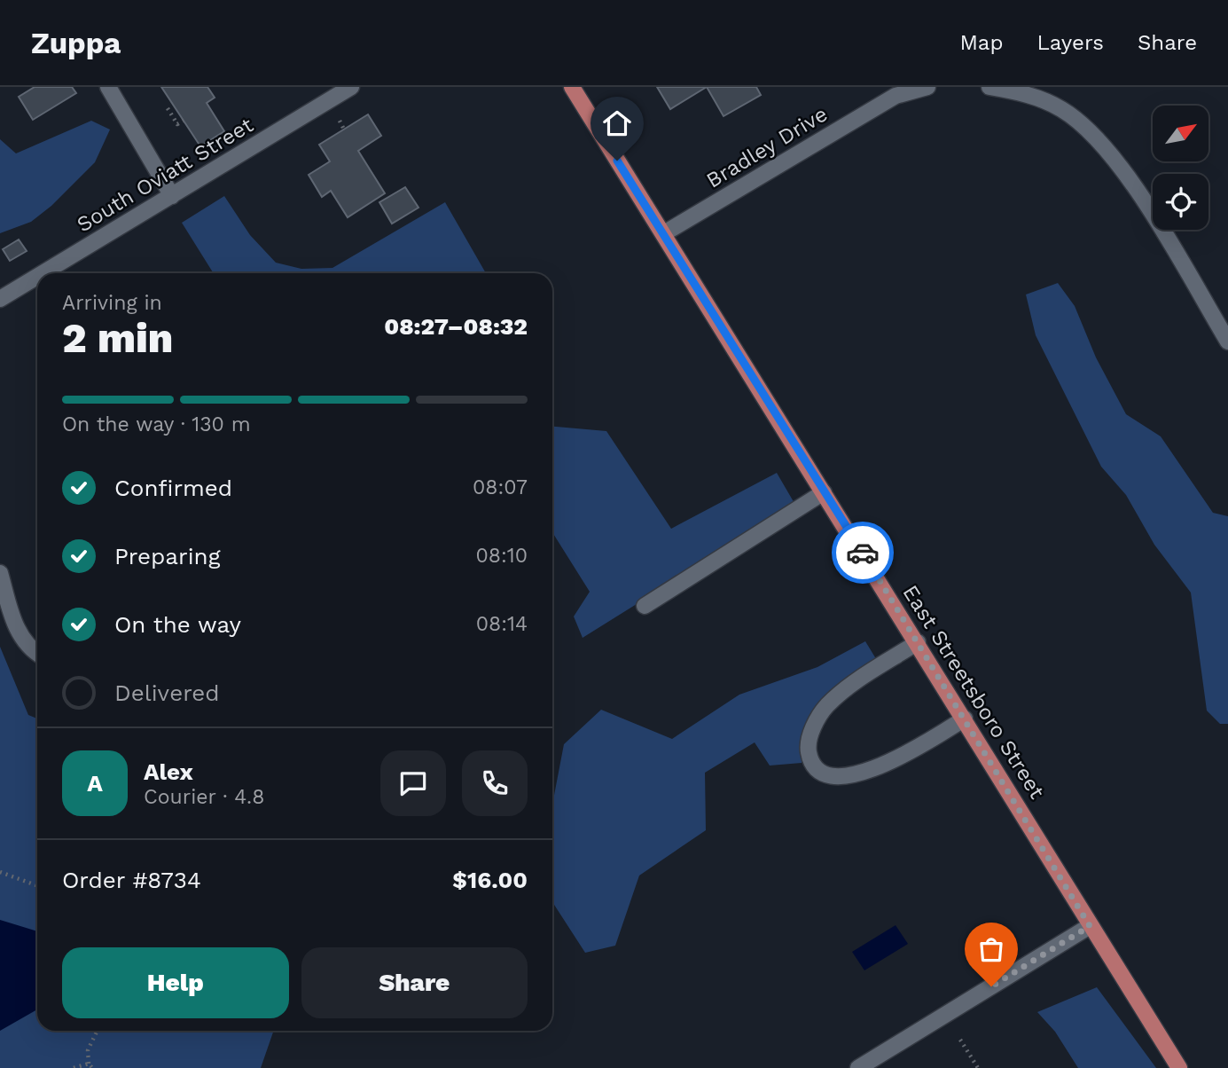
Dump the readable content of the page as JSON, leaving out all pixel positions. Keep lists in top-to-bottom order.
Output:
{
  "streets": {
    "main road": ["East Streetsboro Street"],
    "street": ["Bradley Drive", "South Oviatt Street"]
  },
  "crossings": [
    ["Bradley Drive", "East Streetsboro Street"]
  ],
  "north": "top right",
  "page": {
    "header": "Zuppa",
    "nav": ["Map", "Layers", "Share"],
    "heading": ["2 min", "Arriving in", "08:27–08:32"],
    "panel": [
      "Alex",
      "Courier · 4.8",
      "Order #8734",
      "$16.00"
    ],
    "bar": "On the way · 130 m",
    "list": [
      ["Confirmed", "08:07"],
      ["Preparing", "08:10"],
      ["On the way", "08:14"],
      "Delivered"
    ],
    "round": "A",
    "buttons": ["Help", "Share"]
  }
}
